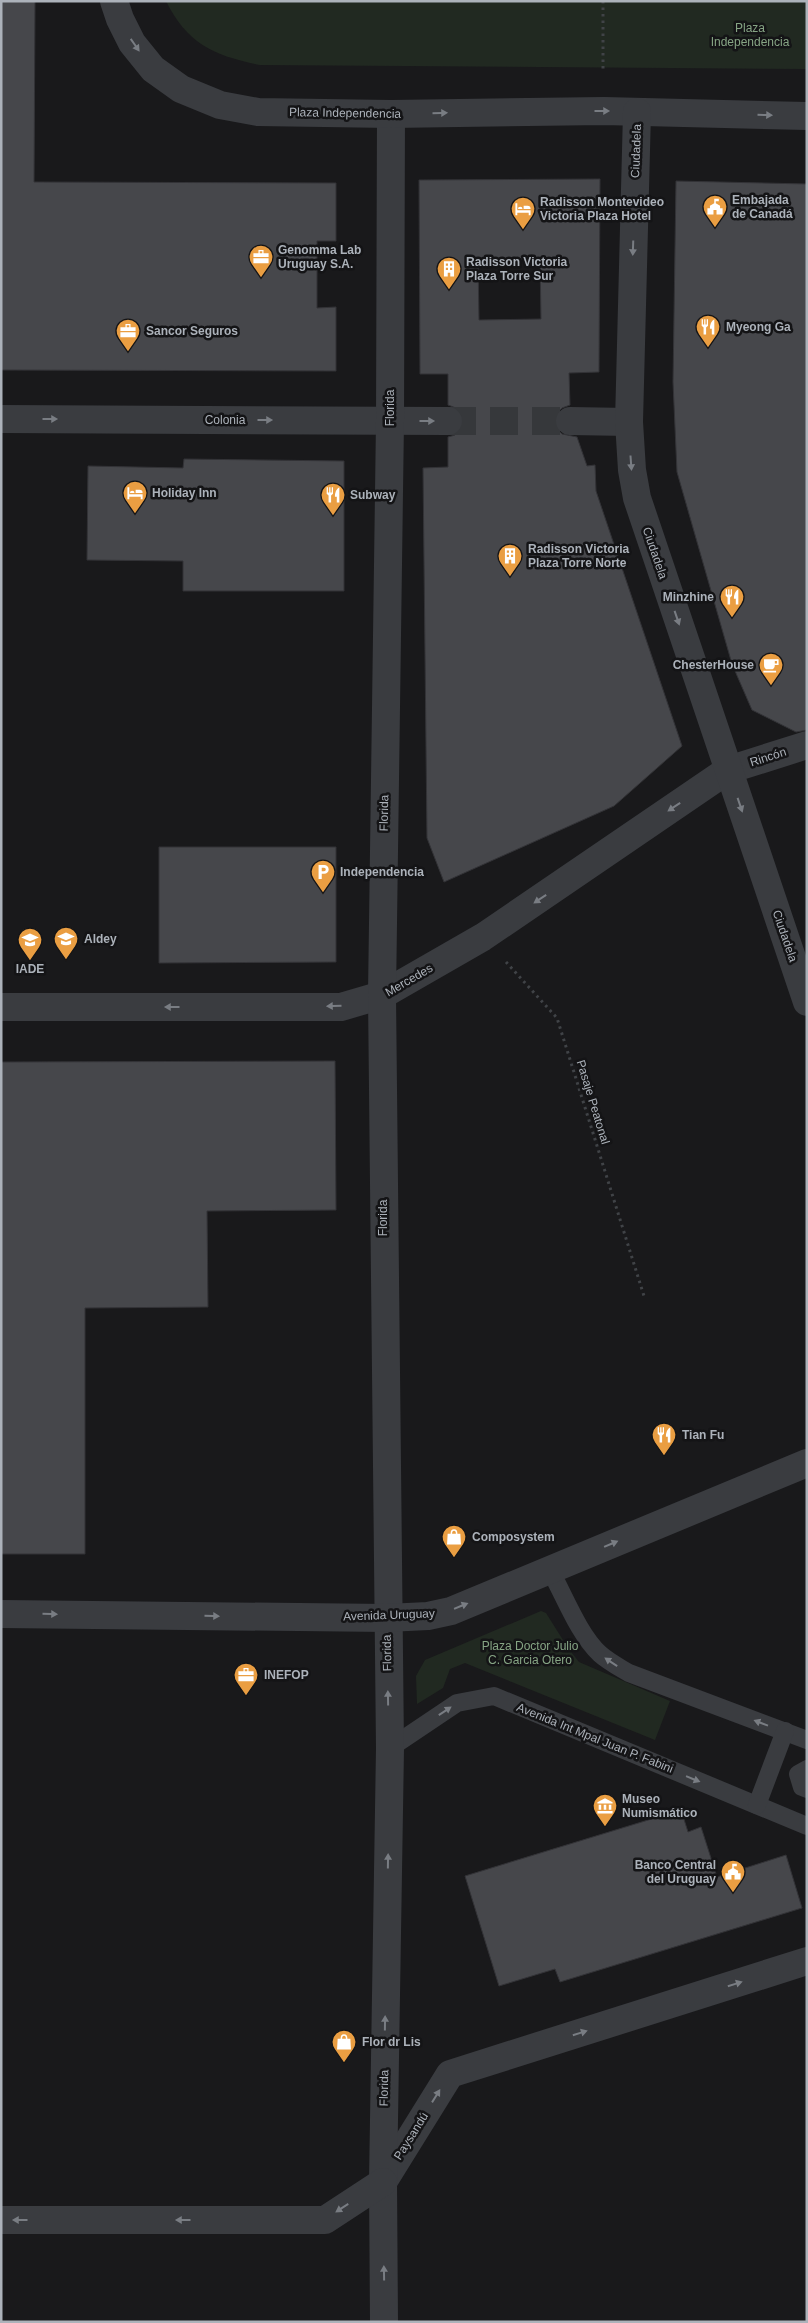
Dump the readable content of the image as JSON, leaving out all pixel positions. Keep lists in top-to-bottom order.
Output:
{
  "streets": {
    "street": [
      "Plaza Independencia",
      "Ciudadela",
      "Florida",
      "Colonia",
      "Rincón",
      "Mercedes",
      "Avenida Uruguay",
      "Paysandú"
    ],
    "lane": ["Avenida Int Mpal Juan P. Fabini"],
    "path": ["Pasaje Peatonal"]
  },
  "crossings": [
    ["Plaza Independencia", "Ciudadela"],
    ["Plaza Independencia", "Florida"],
    ["Ciudadela", "Rincón"],
    ["Ciudadela", "Mercedes"],
    ["Florida", "Colonia"],
    ["Florida", "Mercedes"],
    ["Florida", "Avenida Uruguay"],
    ["Florida", "Avenida Int Mpal Juan P. Fabini"],
    ["Florida", "Paysandú"],
    ["Rincón", "Mercedes"],
    ["Mercedes", "Pasaje Peatonal"]
  ],
  "one_way": [
    "Plaza Independencia",
    "Ciudadela",
    "Colonia",
    "Mercedes",
    "Avenida Uruguay",
    "Avenida Int Mpal Juan P. Fabini"
  ],
  "parks": ["Plaza Independencia", "Plaza Doctor Julio C. Garcia Otero"],
  "places": {
    "public building": ["Embajada de Canadá", "Banco Central del Uruguay"],
    "hotel": ["Radisson Montevideo Victoria Plaza Hotel", "Holiday Inn"],
    "office": ["Genomma Lab Uruguay S.A.", "Sancor Seguros", "INEFOP"],
    "building": ["Radisson Victoria Plaza Torre Sur", "Radisson Victoria Plaza Torre Norte"],
    "restaurant": [
      "Myeong Ga",
      "Subway",
      "Minzhine",
      "Tian Fu"
    ],
    "cafe": ["ChesterHouse"],
    "parking": ["Independencia"],
    "school or university": ["Aldey", "IADE"],
    "shop": ["Composystem", "Flor dr Lis"],
    "museum": ["Museo Numismático"]
  }
}
